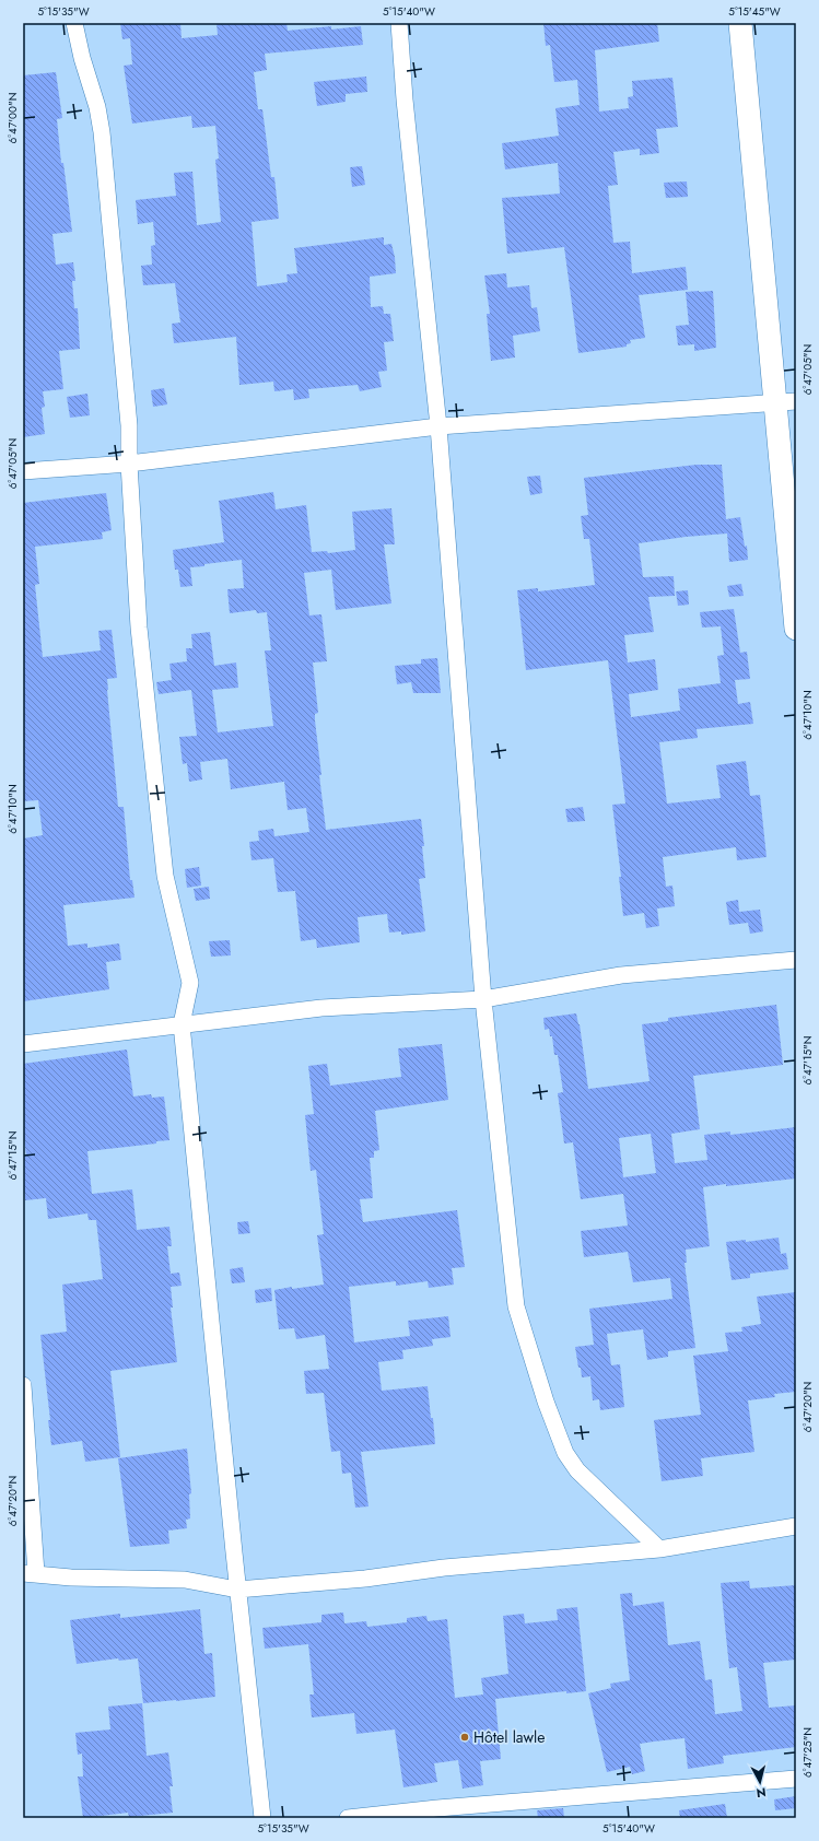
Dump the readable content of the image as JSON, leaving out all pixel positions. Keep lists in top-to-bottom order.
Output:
{
  "places": ["Hôtel lawle"],
  "north": "bottom",
  "coordinates": [
    "5°15'35\"W",
    "5°15'40\"W",
    "5°15'45\"W",
    "6°47'00\"N",
    "6°47'05\"N",
    "6°47'10\"N",
    "6°47'15\"N",
    "6°47'20\"N",
    "6°47'25\"N"
  ]
}
